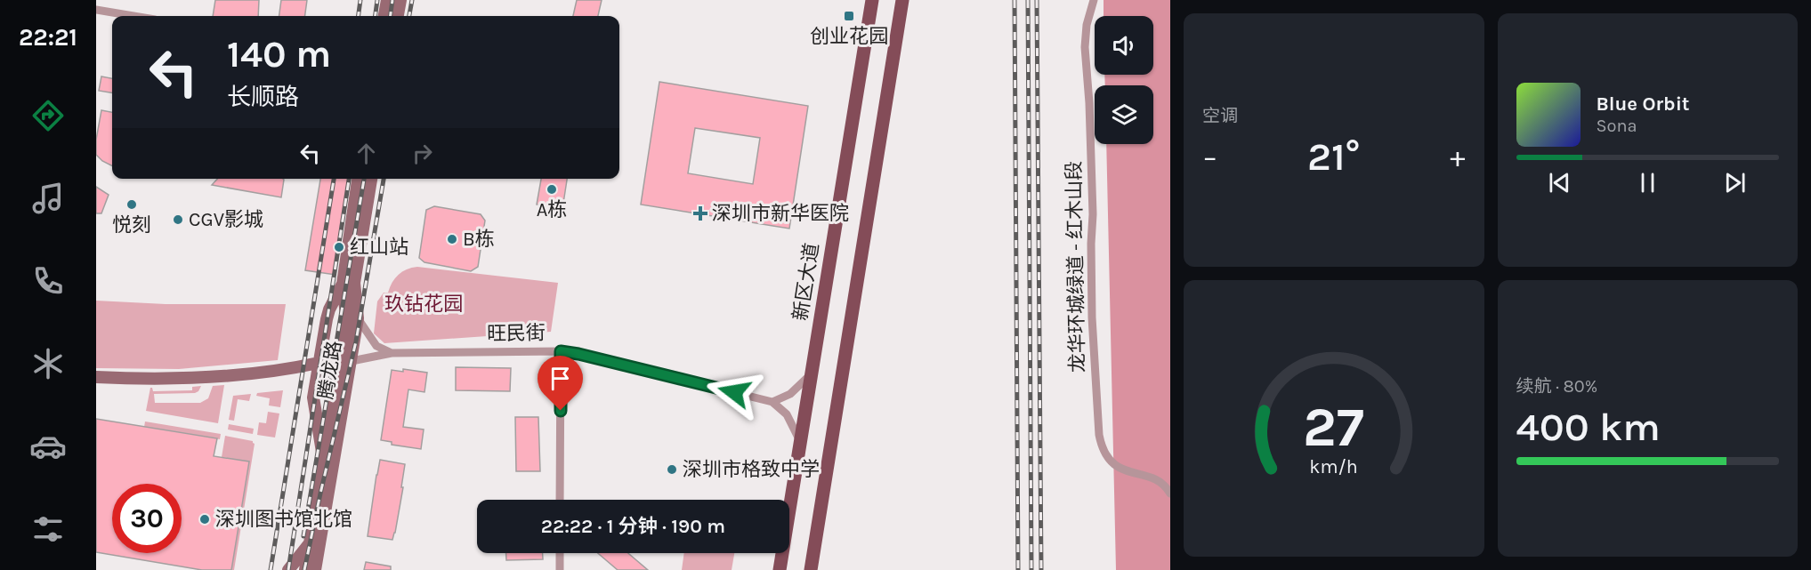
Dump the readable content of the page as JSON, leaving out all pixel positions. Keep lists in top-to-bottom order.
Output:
{
  "streets": {
    "main road": ["新区大道", "腾龙路"],
    "street": ["龙华环城绿道 - 红木山段", "旺民街"]
  },
  "crossings": [
    ["旺民街", "腾龙路"]
  ],
  "parks": ["玖钻花园"],
  "places": {
    "transit": ["创业花园"],
    "other": [
      "A栋",
      "悦刻",
      "CGV影城",
      "B栋",
      "红山站",
      "深圳市格致中学",
      "深圳图书馆北馆"
    ],
    "health": ["深圳市新华医院"]
  },
  "page": {
    "tabs": "22:21",
    "tile": [
      "空调",
      ["续航 · 80%", "400 km"]
    ],
    "turn": ["140 m", "长顺路"],
    "song": ["Blue Orbit", "Sona"],
    "heat": ["−", "21°", "+"],
    "limit": "30",
    "trip": "22:22 · 1 分钟 · 190 m",
    "gauge": ["27", "km/h"]
  }
}
